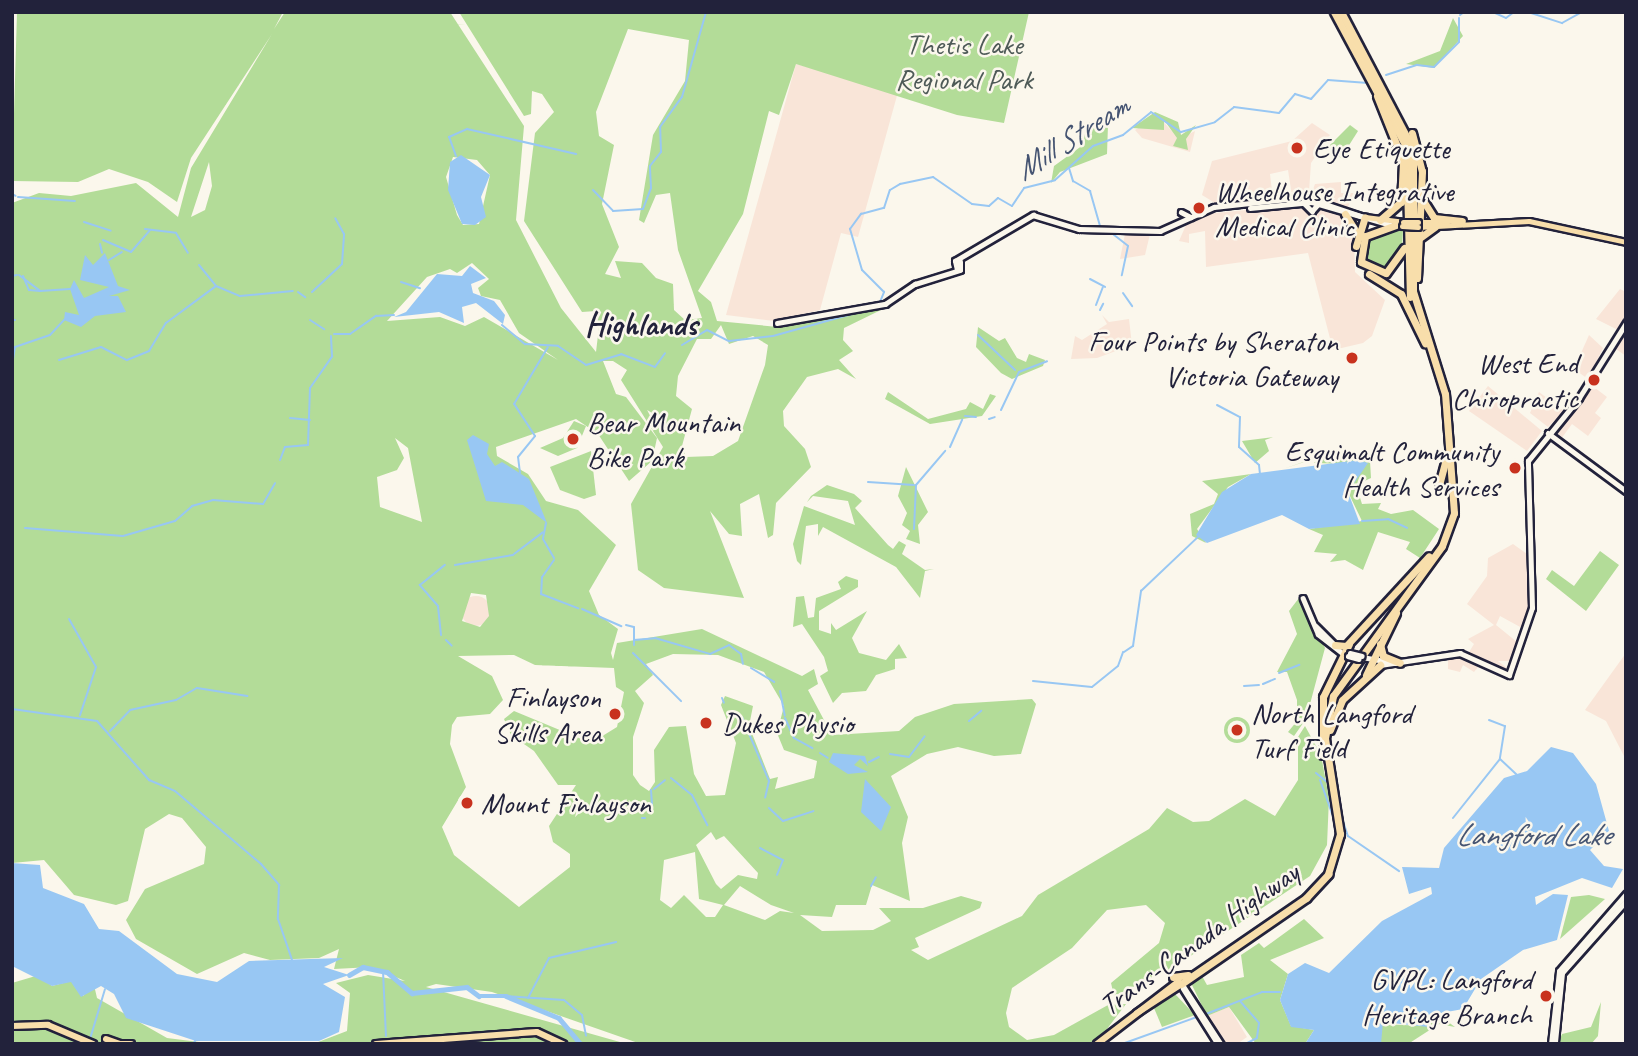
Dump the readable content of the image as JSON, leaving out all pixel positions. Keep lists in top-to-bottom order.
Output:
{
  "streets": {
    "highway": ["Trans-Canada Highway"]
  },
  "districts": ["Highlands"],
  "water": ["Mill Stream", "Langford Lake"],
  "parks": ["Thetis Lake Regional Park"],
  "places": [
    "Eye Etiquette",
    "Wheelhouse Integrative Medical Clinic",
    "Four Points by Sheraton Victoria Gateway",
    "West End Chiropractic",
    "Bear Mountain Bike Park",
    "Esquimalt Community Health Services",
    "Finlayson Skills Area",
    "Dukes Physio",
    "North Langford Turf Field",
    "Mount Finlayson",
    "GVPL: Langford Heritage Branch"
  ]
}
